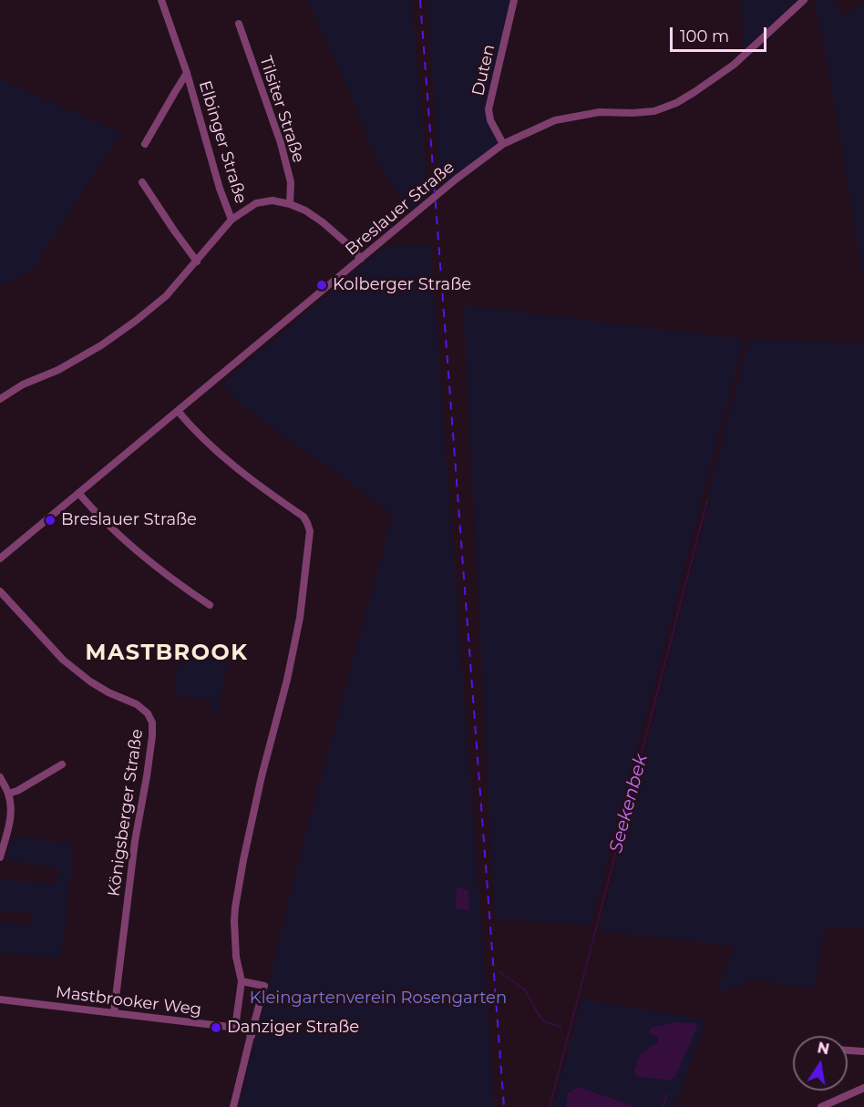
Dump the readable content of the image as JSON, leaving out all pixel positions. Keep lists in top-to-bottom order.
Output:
{
  "streets": {
    "street": [
      "Duten",
      "Tilsiter Straße",
      "Elbinger Straße",
      "Breslauer Straße",
      "Königsberger Straße",
      "Mastbrooker Weg"
    ]
  },
  "crossings": [
    ["Duten", "Breslauer Straße"],
    ["Königsberger Straße", "Mastbrooker Weg"]
  ],
  "districts": ["MASTBROOK"],
  "water": ["Seekenbek"],
  "parks": ["Kleingartenverein Rosengarten"],
  "places": ["Kolberger Straße", "Breslauer Straße", "Danziger Straße"],
  "scale_bar": "100 m",
  "north": "top"
}
